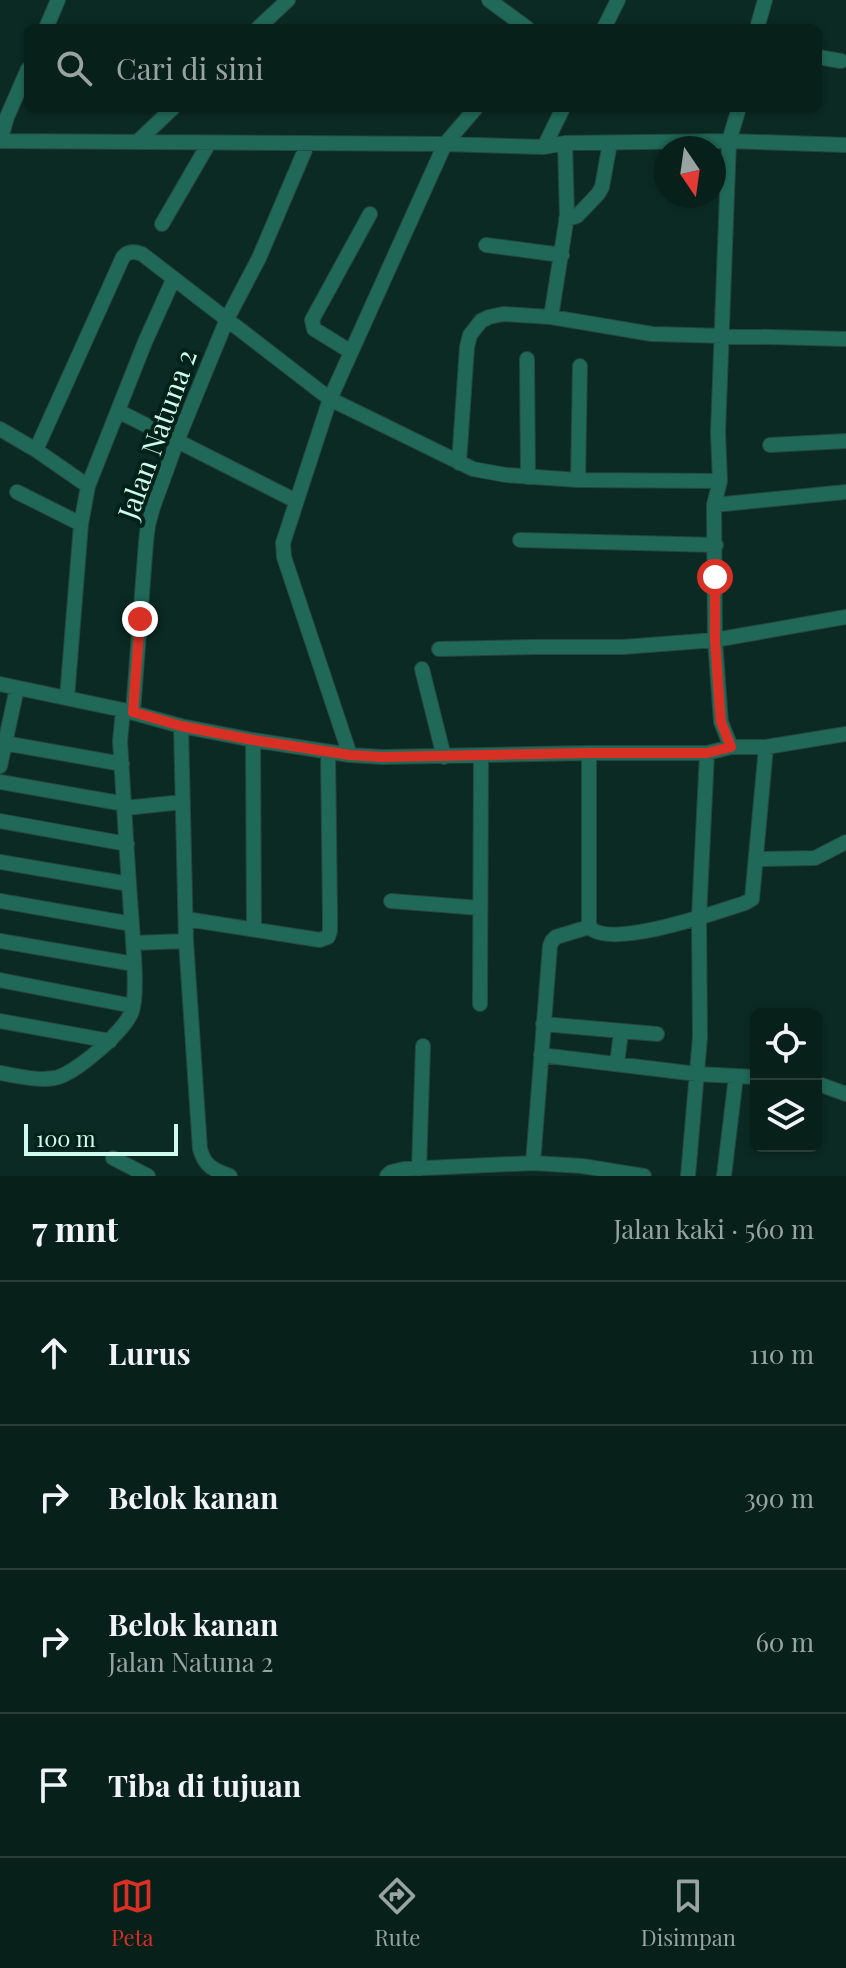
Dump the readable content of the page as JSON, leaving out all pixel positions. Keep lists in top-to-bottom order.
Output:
{
  "streets": {
    "street": ["Jalan Natuna 2"]
  },
  "scale_bar": "100 m",
  "north": "bottom",
  "page": {
    "search": "Cari di sini",
    "scale": "100 m",
    "heading": ["7 mnt", "Jalan kaki · 560 m"],
    "list": [
      ["Lurus", "110 m"],
      ["Belok kanan", "390 m"],
      ["Belok kanan", "Jalan Natuna 2", "60 m"],
      "Tiba di tujuan"
    ],
    "nav": ["Peta", "Rute", "Disimpan"]
  }
}
